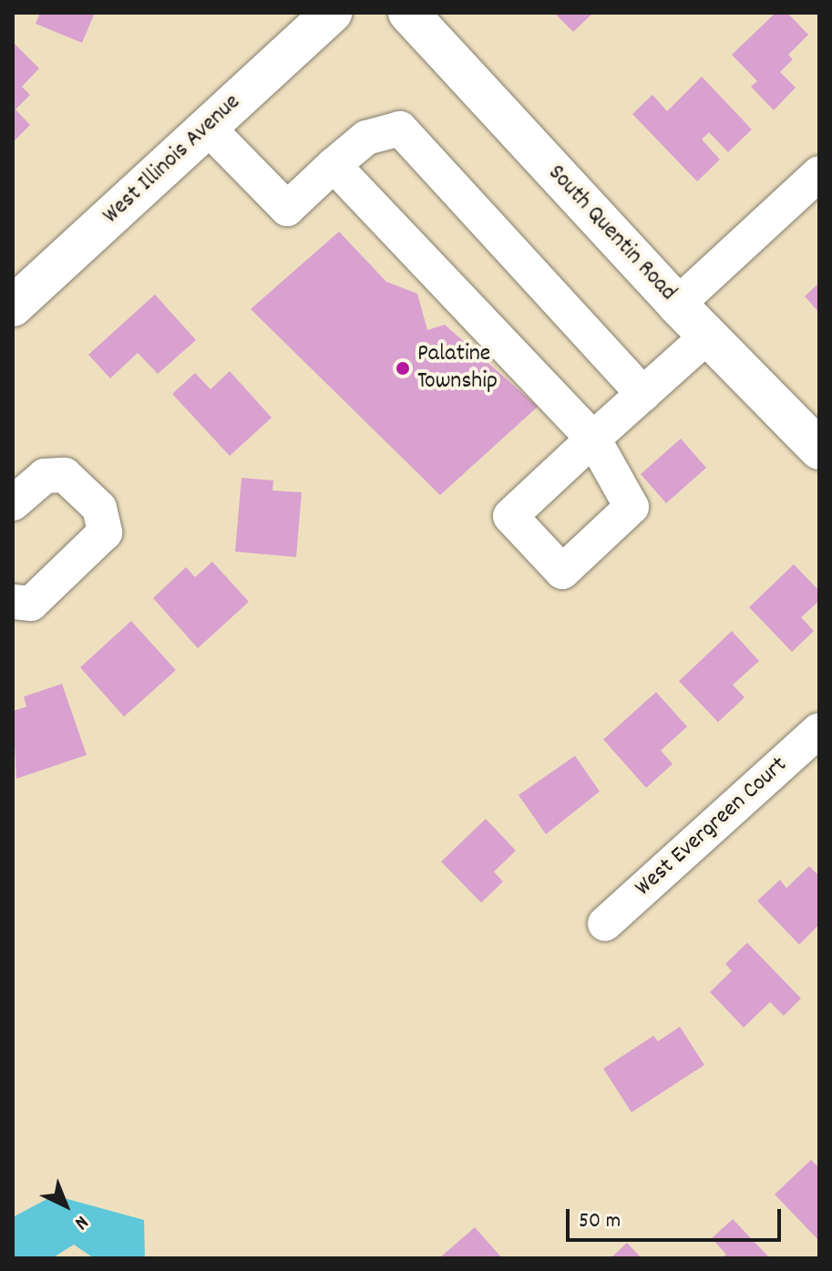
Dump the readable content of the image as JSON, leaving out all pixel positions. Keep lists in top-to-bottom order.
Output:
{
  "streets": {
    "main road": ["West Illinois Avenue", "South Quentin Road"],
    "street": ["West Evergreen Court"]
  },
  "places": ["Palatine Township"],
  "scale_bar": "50 m",
  "north": "bottom right"
}
